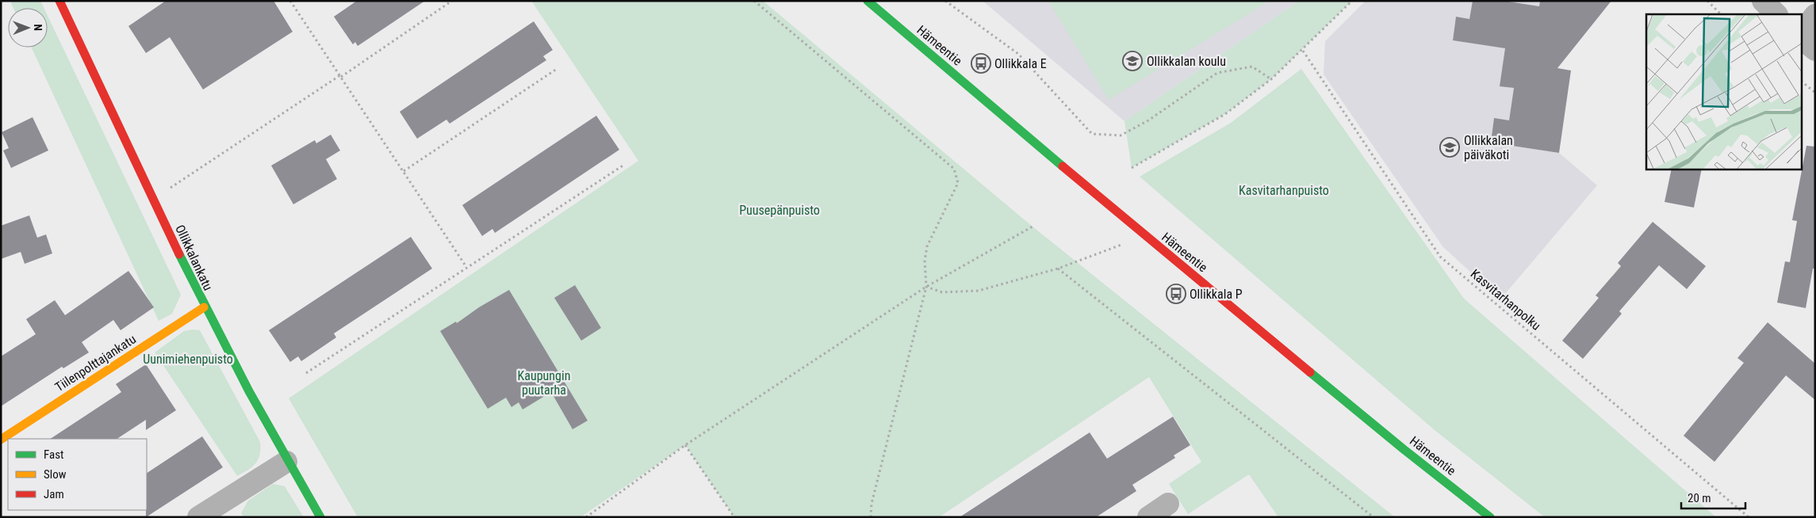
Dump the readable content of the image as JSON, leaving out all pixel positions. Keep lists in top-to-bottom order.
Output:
{
  "streets": {
    "street": ["Hämeentie", "Ollikkalankatu", "Tiilenpolttajankatu"],
    "path": ["Kasvitarhanpolku"]
  },
  "crossings": [
    ["Ollikkalankatu", "Tiilenpolttajankatu"]
  ],
  "parks": [
    "Kasvitarhanpuisto",
    "Puusepänpuisto",
    "Uunimiehenpuisto",
    "Kaupungin puutarha"
  ],
  "places": {
    "school or university": ["Ollikkalan koulu", "Ollikkalan päiväkoti"],
    "bus stop": ["Ollikkala E", "Ollikkala P"]
  },
  "legend": ["Fast", "Slow", "Jam"],
  "scale_bar": "20 m",
  "north": "right"
}
